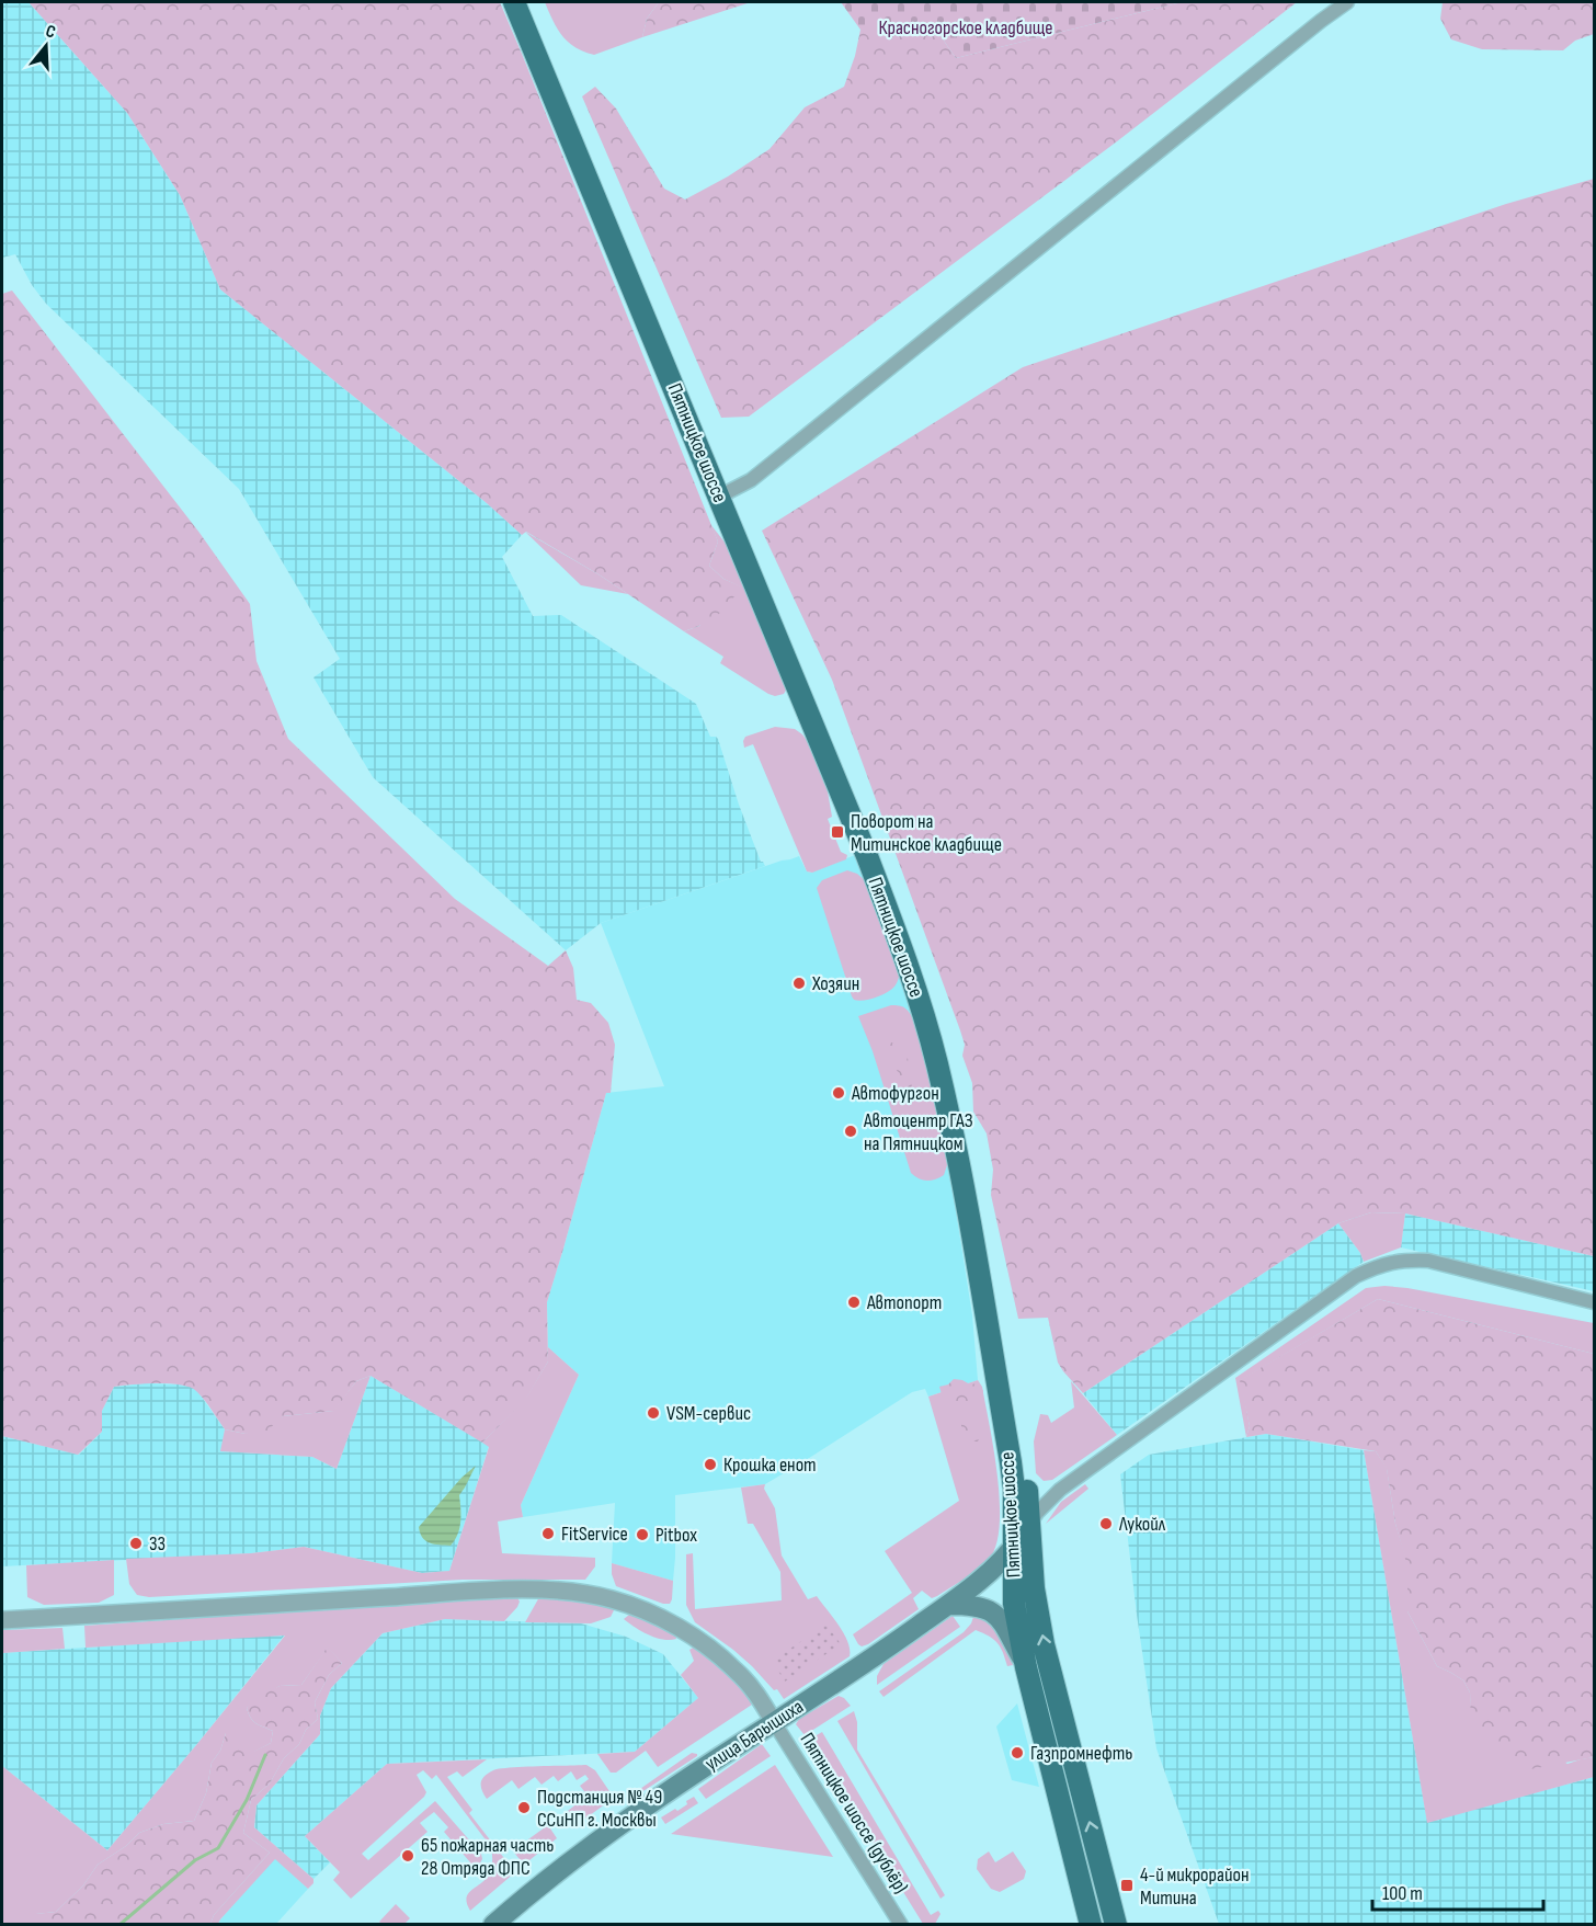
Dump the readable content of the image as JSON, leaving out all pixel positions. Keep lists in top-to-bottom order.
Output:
{
  "streets": {
    "main road": ["Пятницкое шоссе", "улица Барышиха"],
    "street": ["Пятницкое шоссе (дублёр)"]
  },
  "crossings": [
    ["Пятницкое шоссе", "улица Барышиха"],
    ["улица Барышиха", "Пятницкое шоссе (дублёр)"]
  ],
  "parks": ["Красногорское кладбище"],
  "places": {
    "transit": ["Поворот на Митинское кладбище", "4-й микрорайон Митина"],
    "other": [
      "Хозяин",
      "Автофургон",
      "Автоцентр ГАЗ на Пятницком",
      "Автопорт",
      "VSM-сервис",
      "Крошка енот",
      "Лукойл",
      "FitService",
      "Pitbox",
      "33",
      "Газпромнефть",
      "Подстанция № 49 ССиНП г. Москвы",
      "65 пожарная часть 28 Отряда ФПС"
    ]
  },
  "scale_bar": "100 m",
  "north": "top"
}
